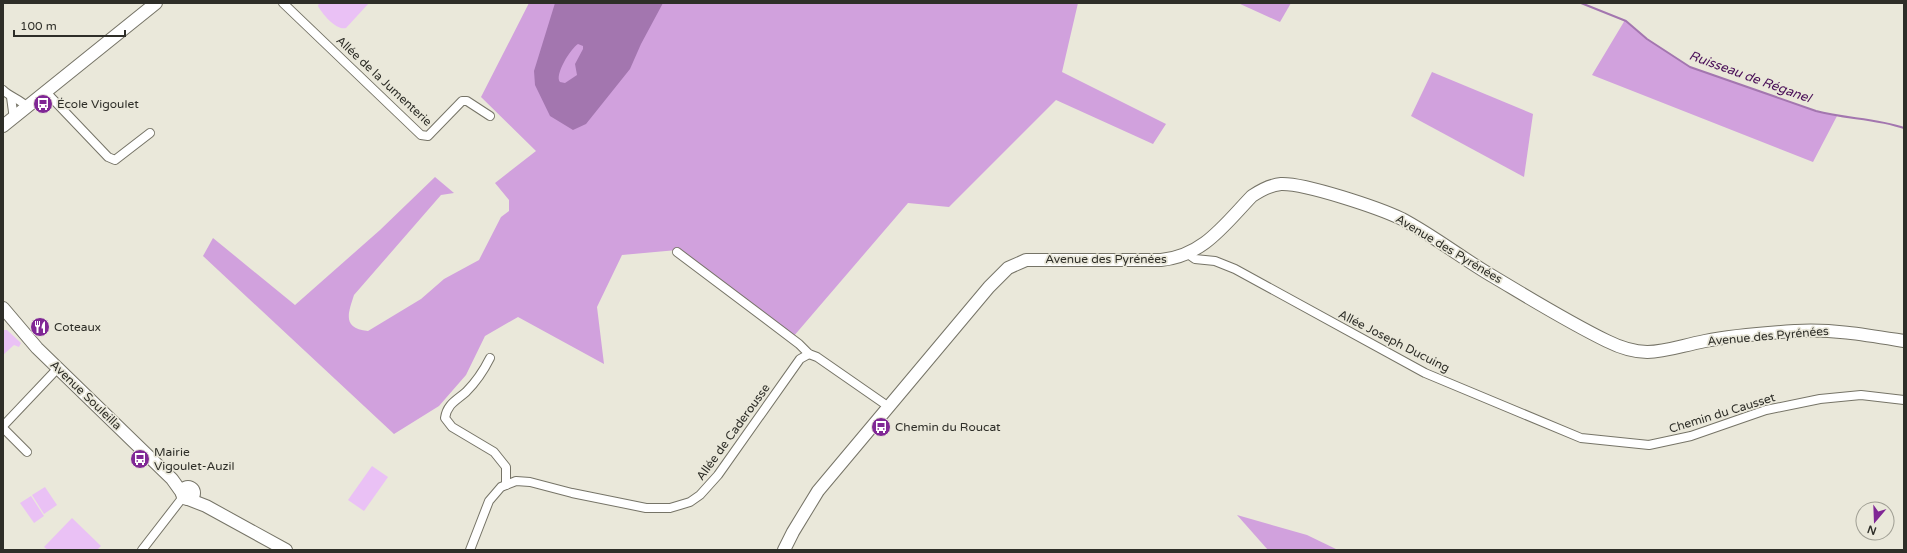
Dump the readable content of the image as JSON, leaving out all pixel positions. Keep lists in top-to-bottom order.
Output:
{
  "streets": {
    "street": [
      "Allée de la Jumenterie",
      "Avenue des Pyrénées",
      "Allée Joseph Ducuing",
      "Avenue Souleilla",
      "Chemin du Causset",
      "Allée de Caderousse"
    ]
  },
  "crossings": [
    ["Avenue des Pyrénées", "Allée Joseph Ducuing"],
    ["Allée Joseph Ducuing", "Chemin du Causset"]
  ],
  "water": ["Ruisseau de Réganel"],
  "places": {
    "bus stop": ["École Vigoulet", "Chemin du Roucat", "Mairie Vigoulet-Auzil"],
    "restaurant": ["Coteaux"]
  },
  "scale_bar": "100 m",
  "north": "bottom"
}
